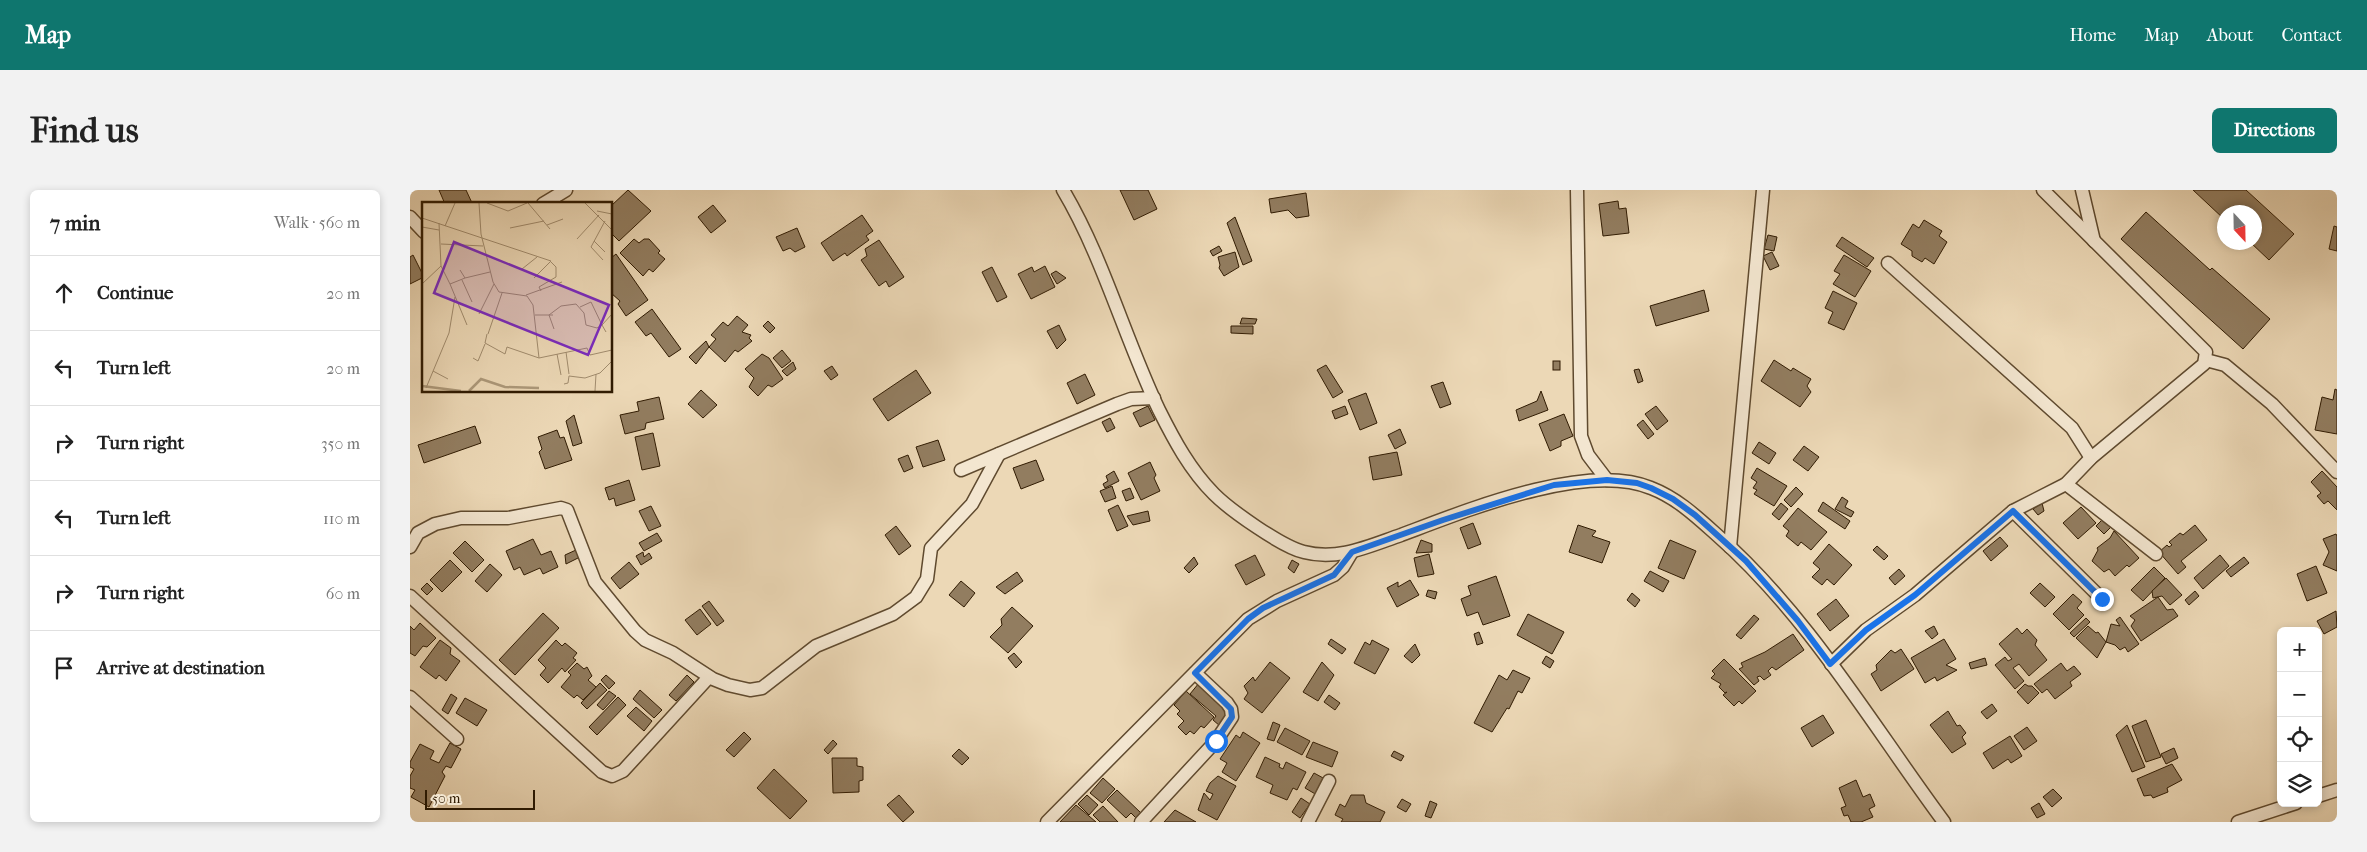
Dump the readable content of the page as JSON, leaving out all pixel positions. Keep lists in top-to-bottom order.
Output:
{
  "scale_bar": "50 m",
  "north": "bottom",
  "page": {
    "header": "Map",
    "nav": [
      "Home",
      "Map",
      "About",
      "Contact"
    ],
    "buttons": "Directions",
    "title": "Find us",
    "heading": ["7 min", "Walk · 560 m"],
    "list": [
      ["Continue", "20 m"],
      ["Turn left", "20 m"],
      ["Turn right", "350 m"],
      ["Turn left", "110 m"],
      ["Turn right", "60 m"],
      "Arrive at destination"
    ],
    "map_buttons": ["+", "−"],
    "scale": "50 m"
  }
}
